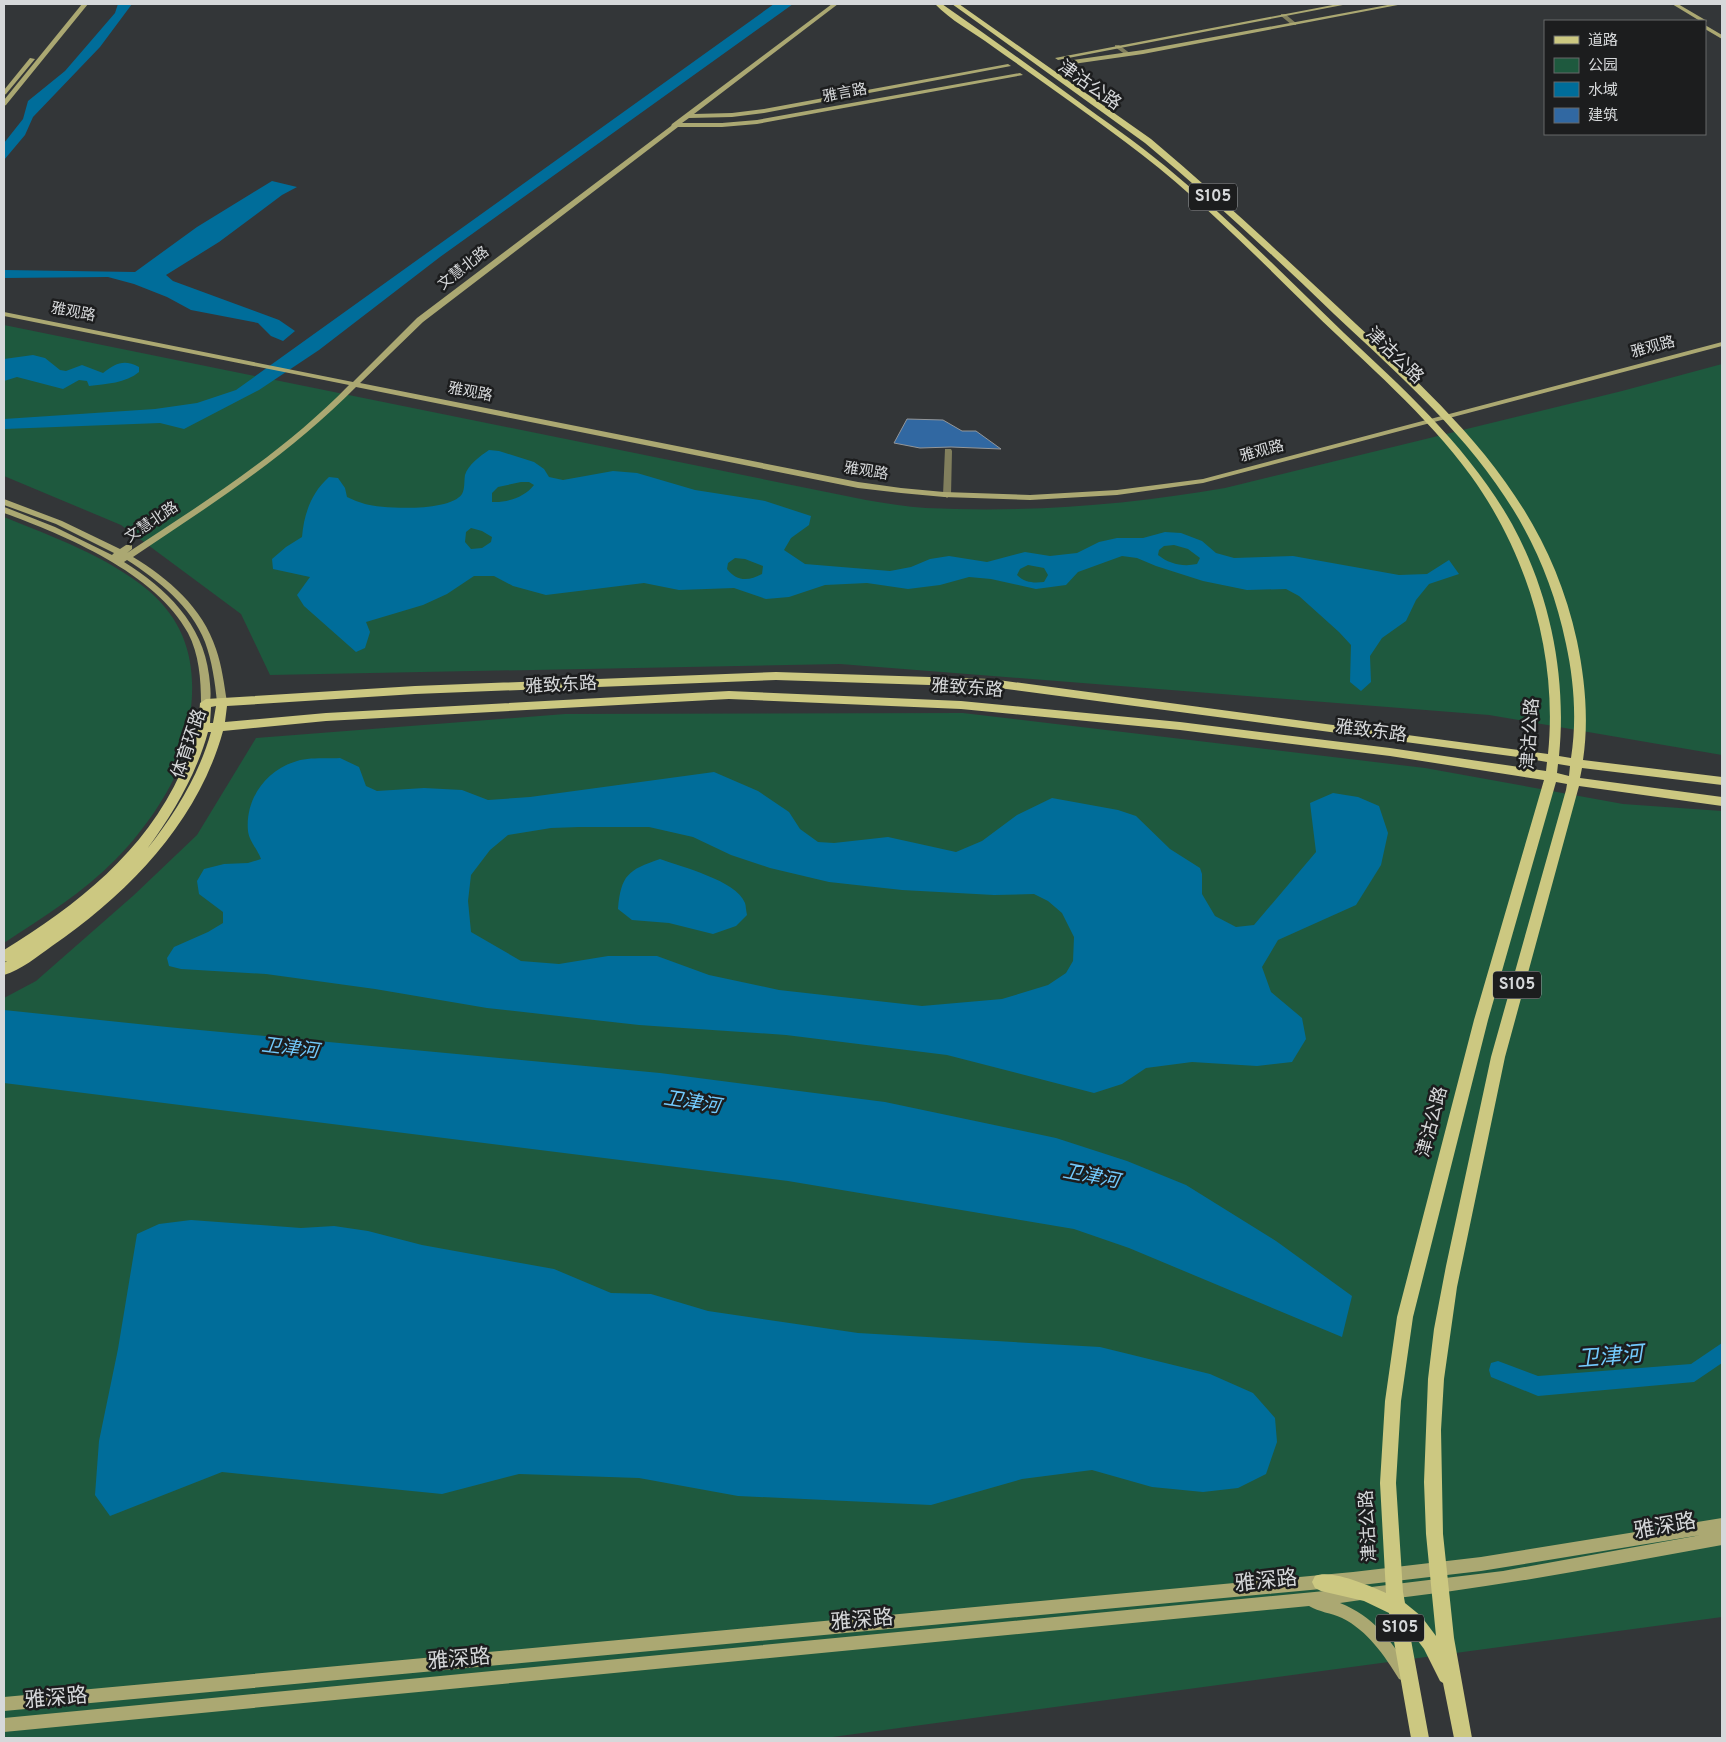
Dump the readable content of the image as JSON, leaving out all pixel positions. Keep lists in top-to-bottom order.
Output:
{
  "streets": {
    "main road": [
      "津沽公路",
      "雅言路",
      "S105",
      "文慧北路",
      "雅观路",
      "雅致东路",
      "体育环路",
      "雅深路"
    ]
  },
  "crossings": [
    ["津沽公路", "雅观路"],
    ["津沽公路", "雅致东路"],
    ["津沽公路", "雅深路"],
    ["雅言路", "文慧北路"],
    ["文慧北路", "雅观路"],
    ["文慧北路", "体育环路"],
    ["雅致东路", "体育环路"]
  ],
  "water": ["卫津河"],
  "legend": [
    "道路",
    "公园",
    "水域",
    "建筑"
  ]
}
